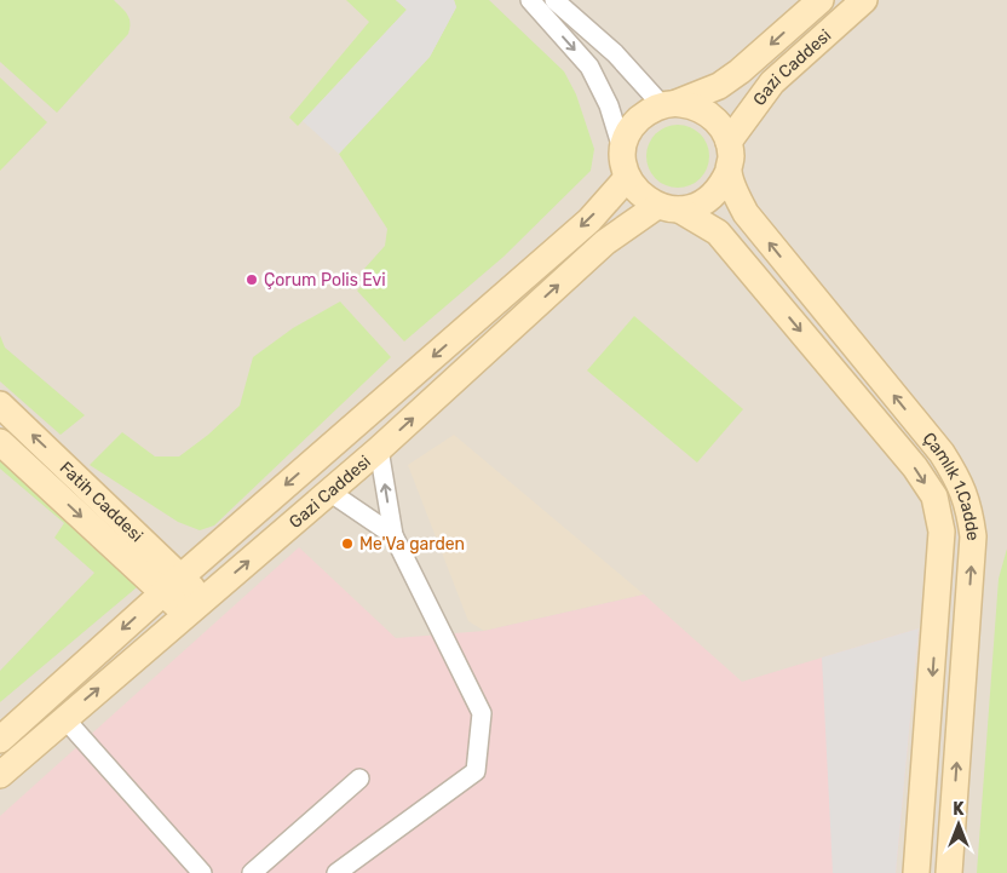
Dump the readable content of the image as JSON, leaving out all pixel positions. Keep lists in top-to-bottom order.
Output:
{
  "streets": {
    "street": ["Gazi Caddesi", "Çamlık 1.Cadde", "Fatih Caddesi"]
  },
  "crossings": [
    ["Gazi Caddesi", "Çamlık 1.Cadde"],
    ["Gazi Caddesi", "Fatih Caddesi"]
  ],
  "places": ["Çorum Polis Evi", "Me'Va garden"],
  "north": "top"
}
